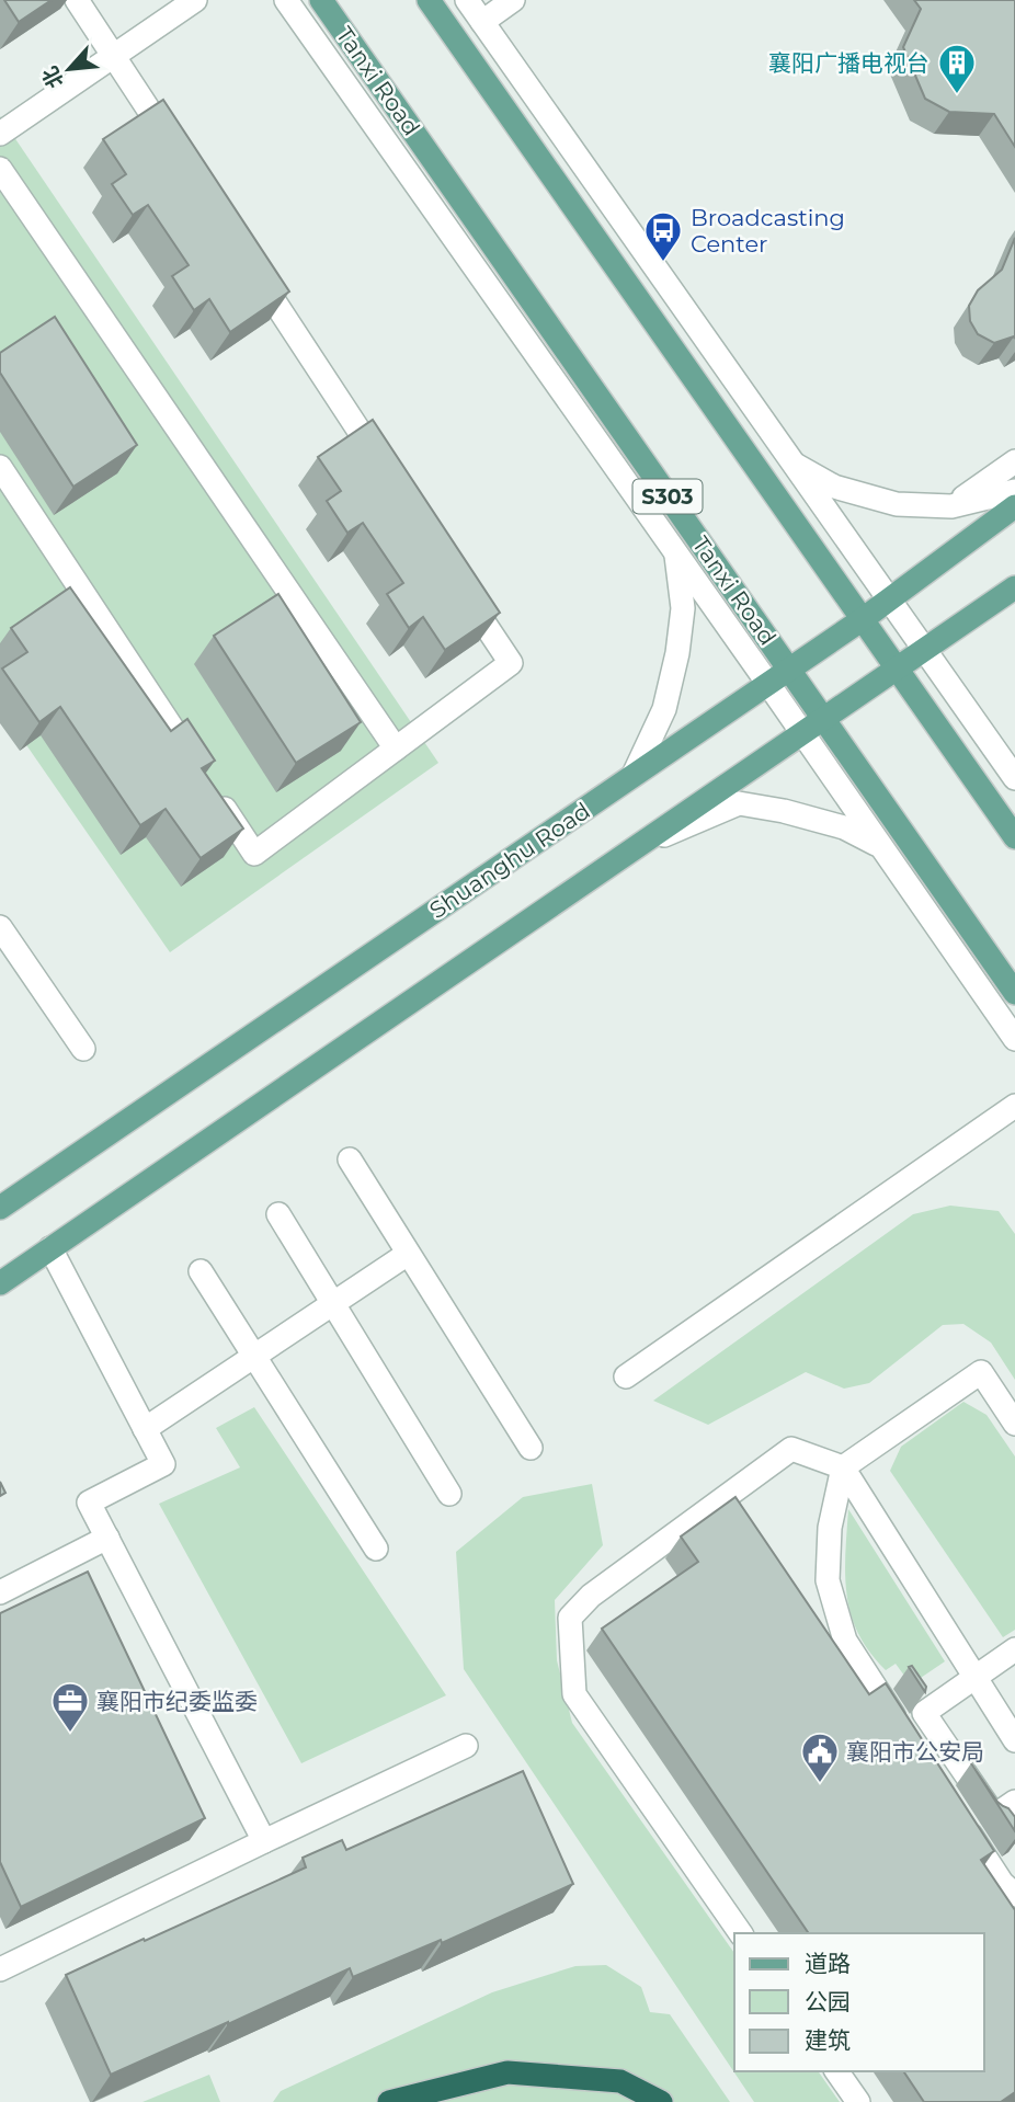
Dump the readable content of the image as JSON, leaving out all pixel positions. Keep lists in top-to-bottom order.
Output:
{
  "streets": {
    "main road": ["Tanxi Road", "S303", "Shuanghu Road"]
  },
  "crossings": [
    ["Tanxi Road", "Shuanghu Road"]
  ],
  "places": {
    "building": ["襄阳广播电视台"],
    "bus stop": ["Broadcasting Center"],
    "office": ["襄阳市纪委监委"],
    "public building": ["襄阳市公安局"]
  },
  "legend": ["道路", "公园", "建筑"],
  "north": "bottom left"
}
